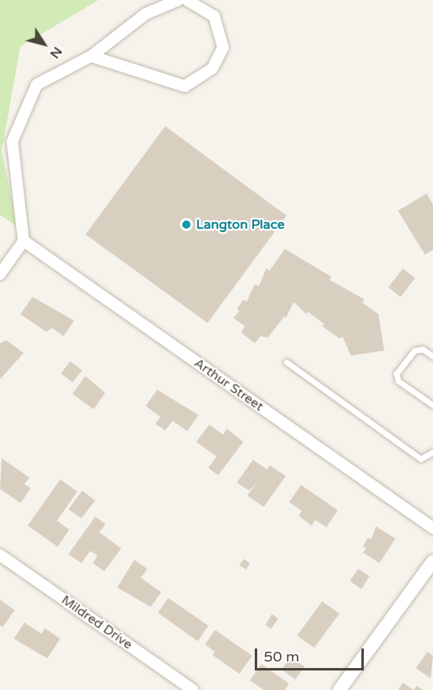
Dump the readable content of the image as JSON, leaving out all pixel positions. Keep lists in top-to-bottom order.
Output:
{
  "streets": {
    "street": ["Arthur Street", "Mildred Drive"]
  },
  "places": ["Langton Place"],
  "scale_bar": "50 m",
  "north": "bottom right"
}
